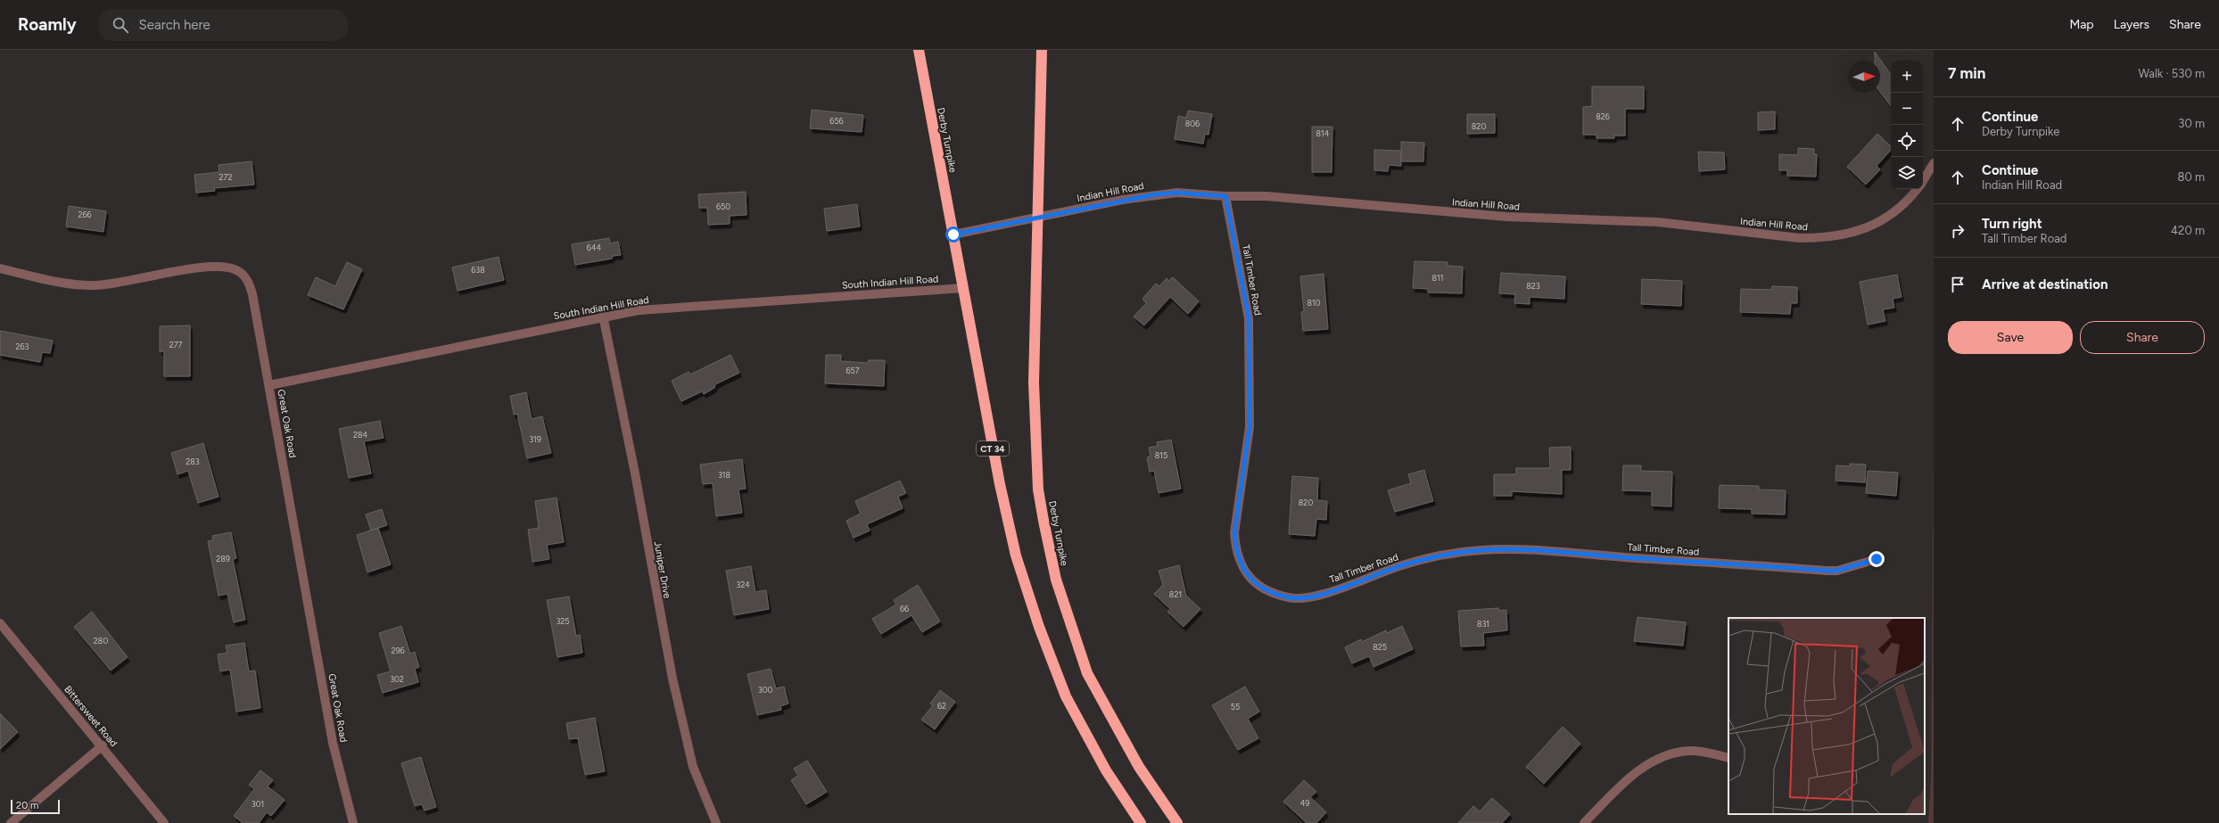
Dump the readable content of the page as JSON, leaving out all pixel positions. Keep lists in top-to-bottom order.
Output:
{
  "streets": {
    "highway": ["Derby Turnpike", "CT 34"],
    "street": [
      "Indian Hill Road",
      "Tall Timber Road",
      "South Indian Hill Road",
      "Great Oak Road",
      "Juniper Drive",
      "Bittersweet Road"
    ]
  },
  "crossings": [
    ["Derby Turnpike", "Indian Hill Road"],
    ["Derby Turnpike", "South Indian Hill Road"],
    ["Indian Hill Road", "Tall Timber Road"],
    ["South Indian Hill Road", "Great Oak Road"],
    ["South Indian Hill Road", "Juniper Drive"]
  ],
  "house_numbers": [
    "826",
    "656",
    "806",
    "820",
    "814",
    "272",
    "650",
    "266",
    "644",
    "638",
    "811",
    "823",
    "810",
    "277",
    "263",
    "657",
    "284",
    "319",
    "815",
    "283",
    "318",
    "820",
    "289",
    "324",
    "821",
    "66",
    "325",
    "831",
    "280",
    "825",
    "296",
    "302",
    "300",
    "62",
    "55",
    "49",
    "301"
  ],
  "scale_bar": "20 m",
  "north": "right",
  "page": {
    "header": "Roamly",
    "search": "Search here",
    "nav": ["Map", "Layers", "Share"],
    "heading": ["7 min", "Walk · 530 m"],
    "map_buttons": ["+", "−"],
    "list": [
      ["Continue", "Derby Turnpike", "30 m"],
      ["Continue", "Indian Hill Road", "80 m"],
      ["Turn right", "Tall Timber Road", "420 m"],
      "Arrive at destination"
    ],
    "buttons": ["Save", "Share"],
    "scale": "20 m"
  }
}
